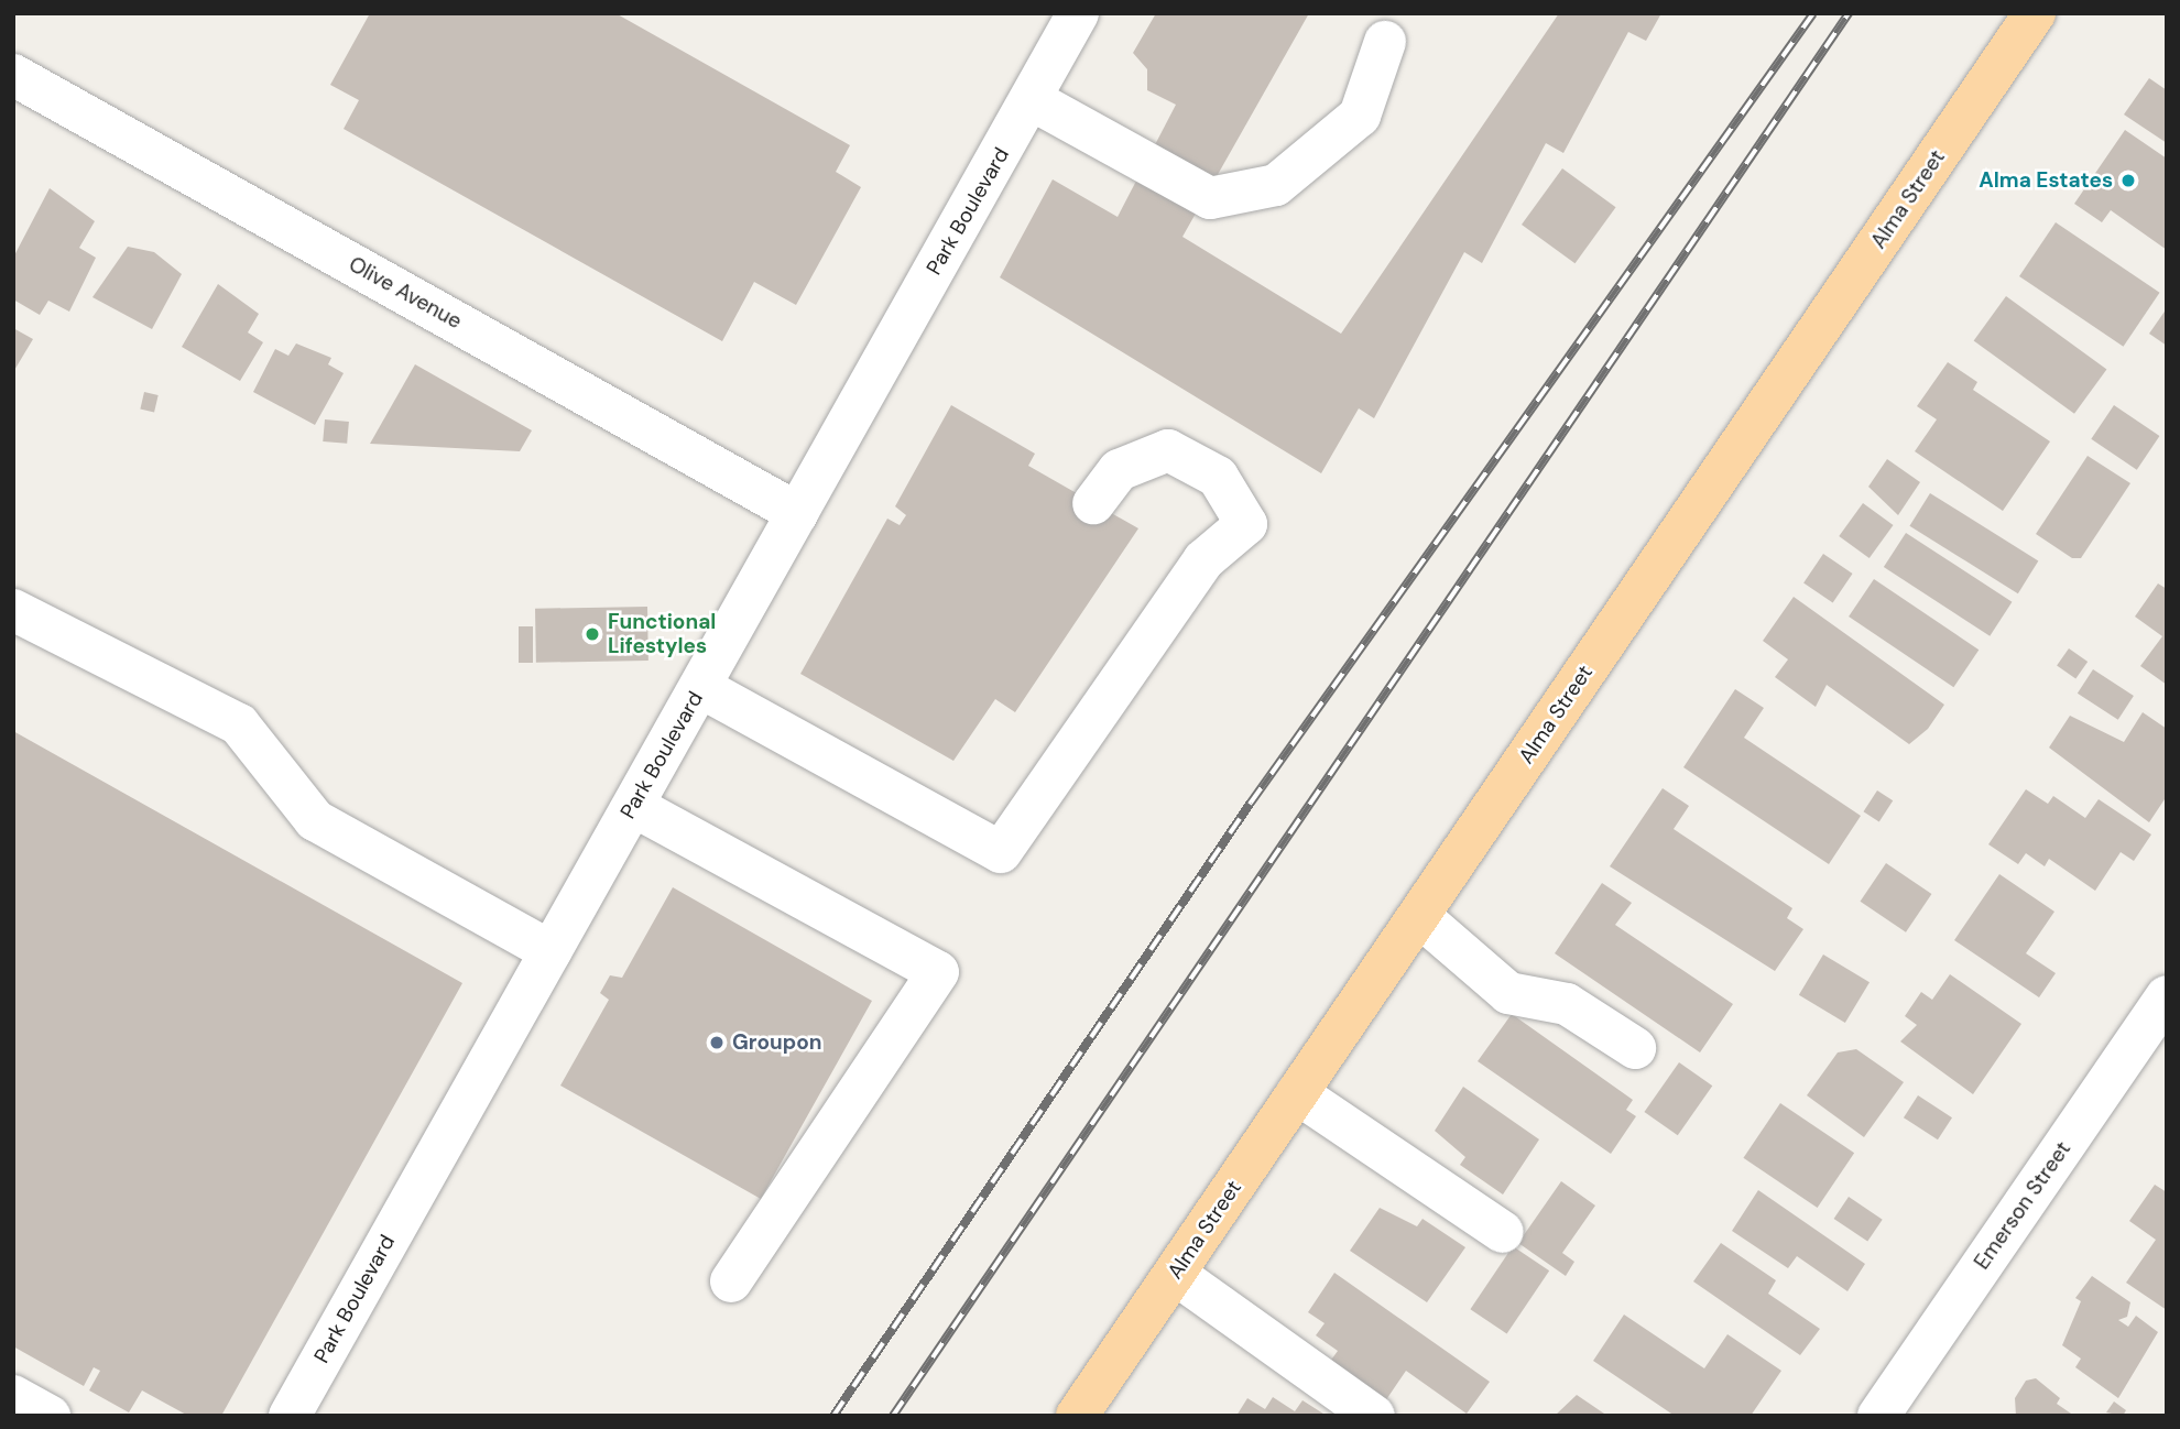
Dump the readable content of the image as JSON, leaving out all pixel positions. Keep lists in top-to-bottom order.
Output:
{
  "streets": {
    "main road": ["Alma Street"],
    "street": ["Park Boulevard", "Olive Avenue", "Emerson Street"]
  },
  "crossings": [
    ["Park Boulevard", "Olive Avenue"]
  ],
  "places": ["Alma Estates", "Functional Lifestyles", "Groupon"]
}
